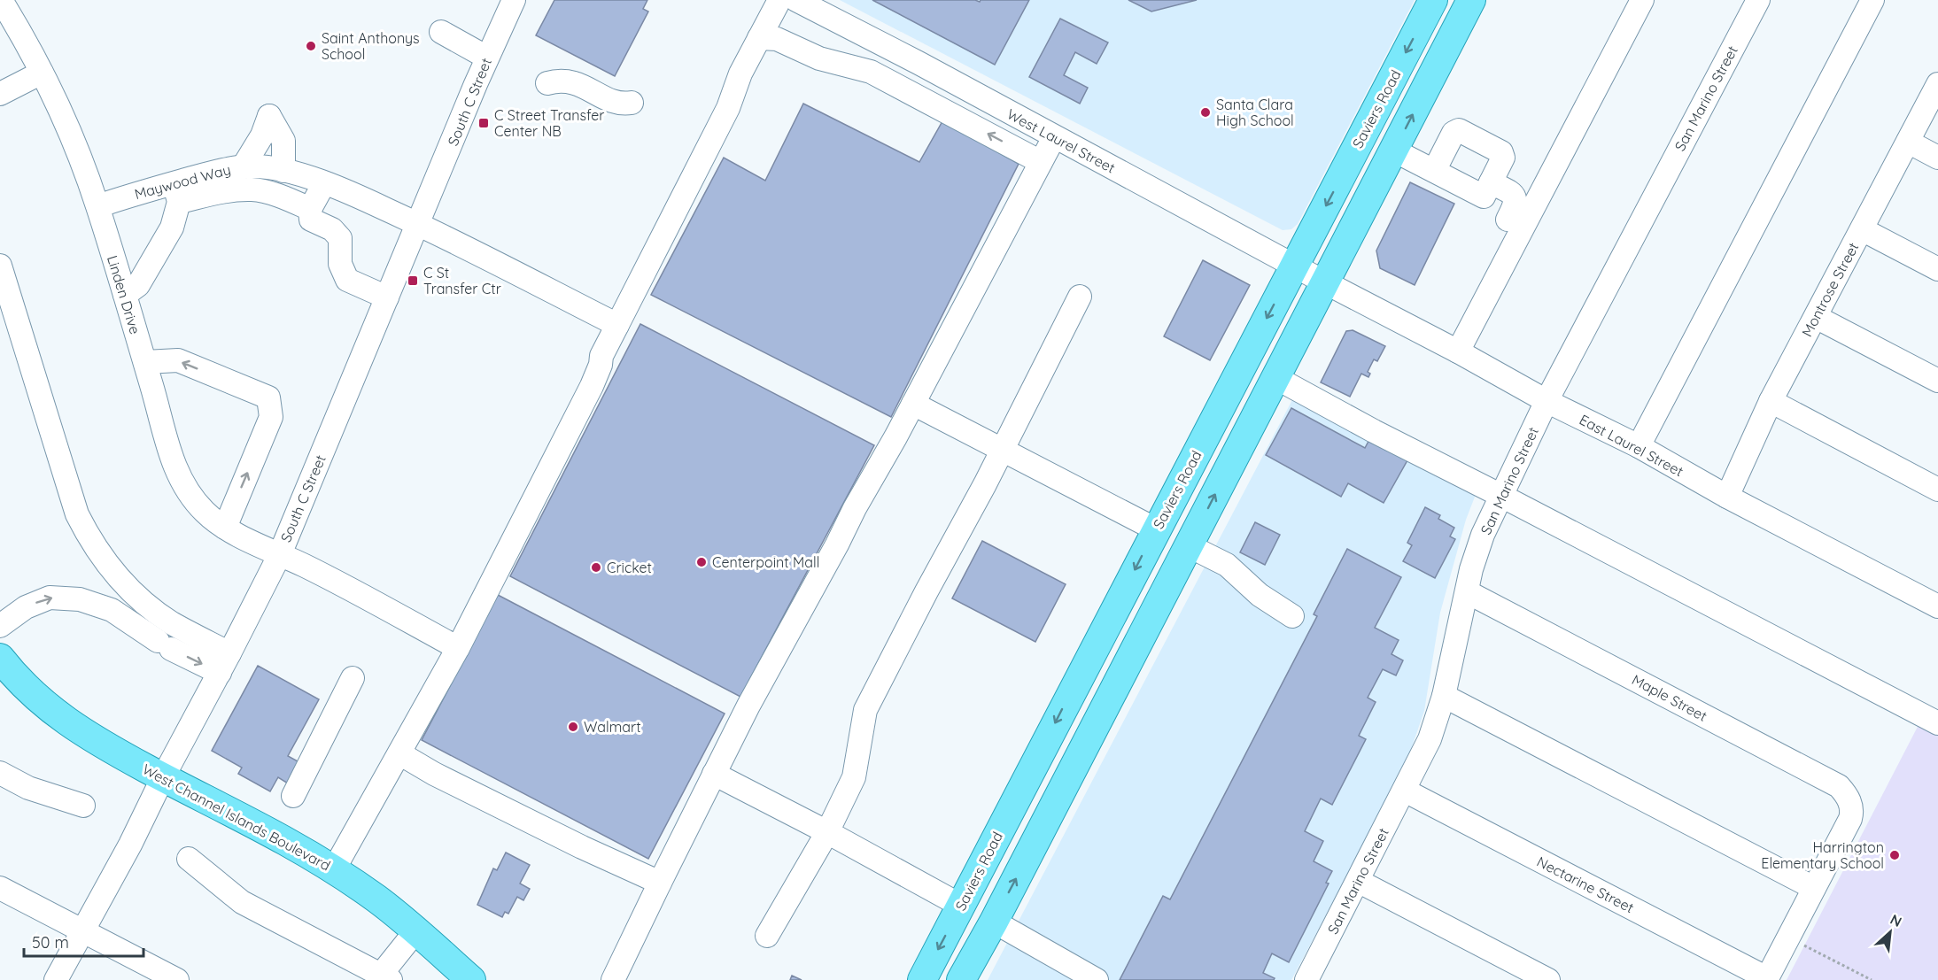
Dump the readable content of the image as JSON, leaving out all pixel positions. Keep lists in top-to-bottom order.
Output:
{
  "streets": {
    "main road": ["Saviers Road", "West Channel Islands Boulevard"],
    "street": [
      "San Marino Street",
      "South C Street",
      "West Laurel Street",
      "Maywood Way",
      "Montrose Street",
      "Linden Drive",
      "East Laurel Street",
      "Maple Street",
      "Nectarine Street"
    ]
  },
  "crossings": [
    ["San Marino Street", "East Laurel Street"],
    ["San Marino Street", "Maple Street"],
    ["San Marino Street", "Nectarine Street"],
    ["South C Street", "Maywood Way"],
    ["South C Street", "Linden Drive"],
    ["South C Street", "West Channel Islands Boulevard"],
    ["Saviers Road", "West Laurel Street"],
    ["West Laurel Street", "East Laurel Street"],
    ["Maywood Way", "Linden Drive"],
    ["Montrose Street", "East Laurel Street"]
  ],
  "places": {
    "other": [
      "Saint Anthonys School",
      "Santa Clara High School",
      "Centerpoint Mall",
      "Cricket",
      "Walmart",
      "Harrington Elementary School"
    ],
    "transit": ["C Street Transfer Center NB", "C St Transfer Ctr"]
  },
  "scale_bar": "50 m",
  "north": "top right"
}
